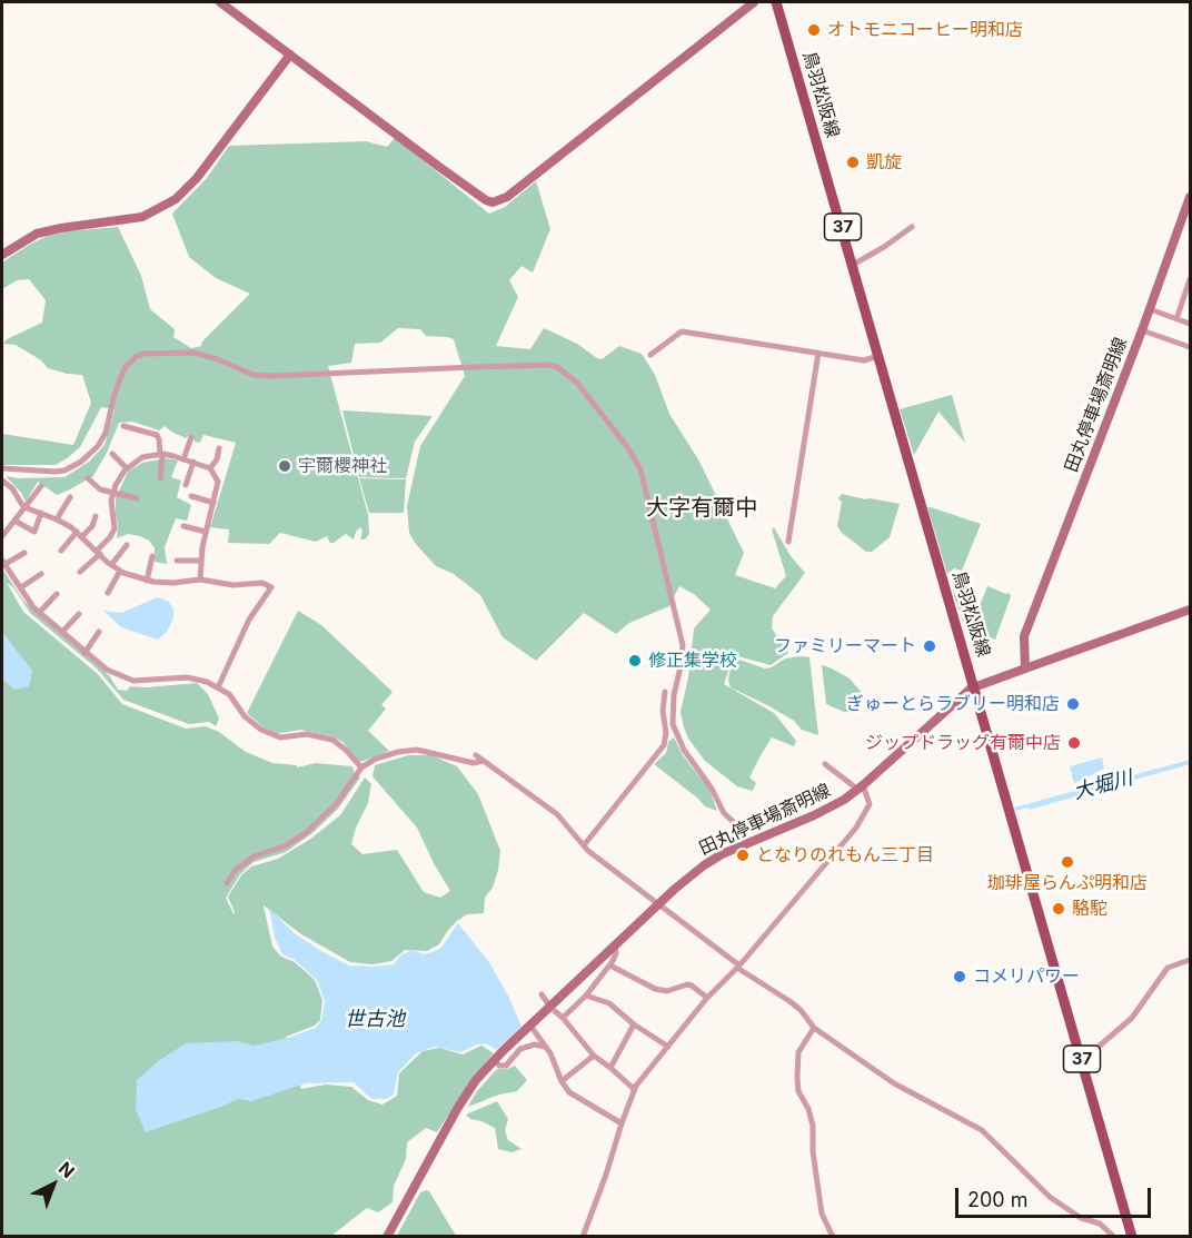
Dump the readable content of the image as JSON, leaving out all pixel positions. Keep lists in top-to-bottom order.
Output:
{
  "streets": {
    "main road": ["鳥羽松阪線", "37", "田丸停車場斎明線"]
  },
  "crossings": [
    ["鳥羽松阪線", "田丸停車場斎明線"]
  ],
  "districts": ["大字有爾中"],
  "water": ["大堀川", "世古池"],
  "places": [
    "オトモニコーヒー明和店",
    "凱旋",
    "宇爾櫻神社",
    "ファミリーマート",
    "修正集学校",
    "ぎゅーとらラブリー明和店",
    "ジップドラッグ有爾中店",
    "となりのれもん三丁目",
    "珈琲屋らんぷ明和店",
    "駱駝",
    "コメリパワー"
  ],
  "scale_bar": "200 m",
  "north": "top right"
}
